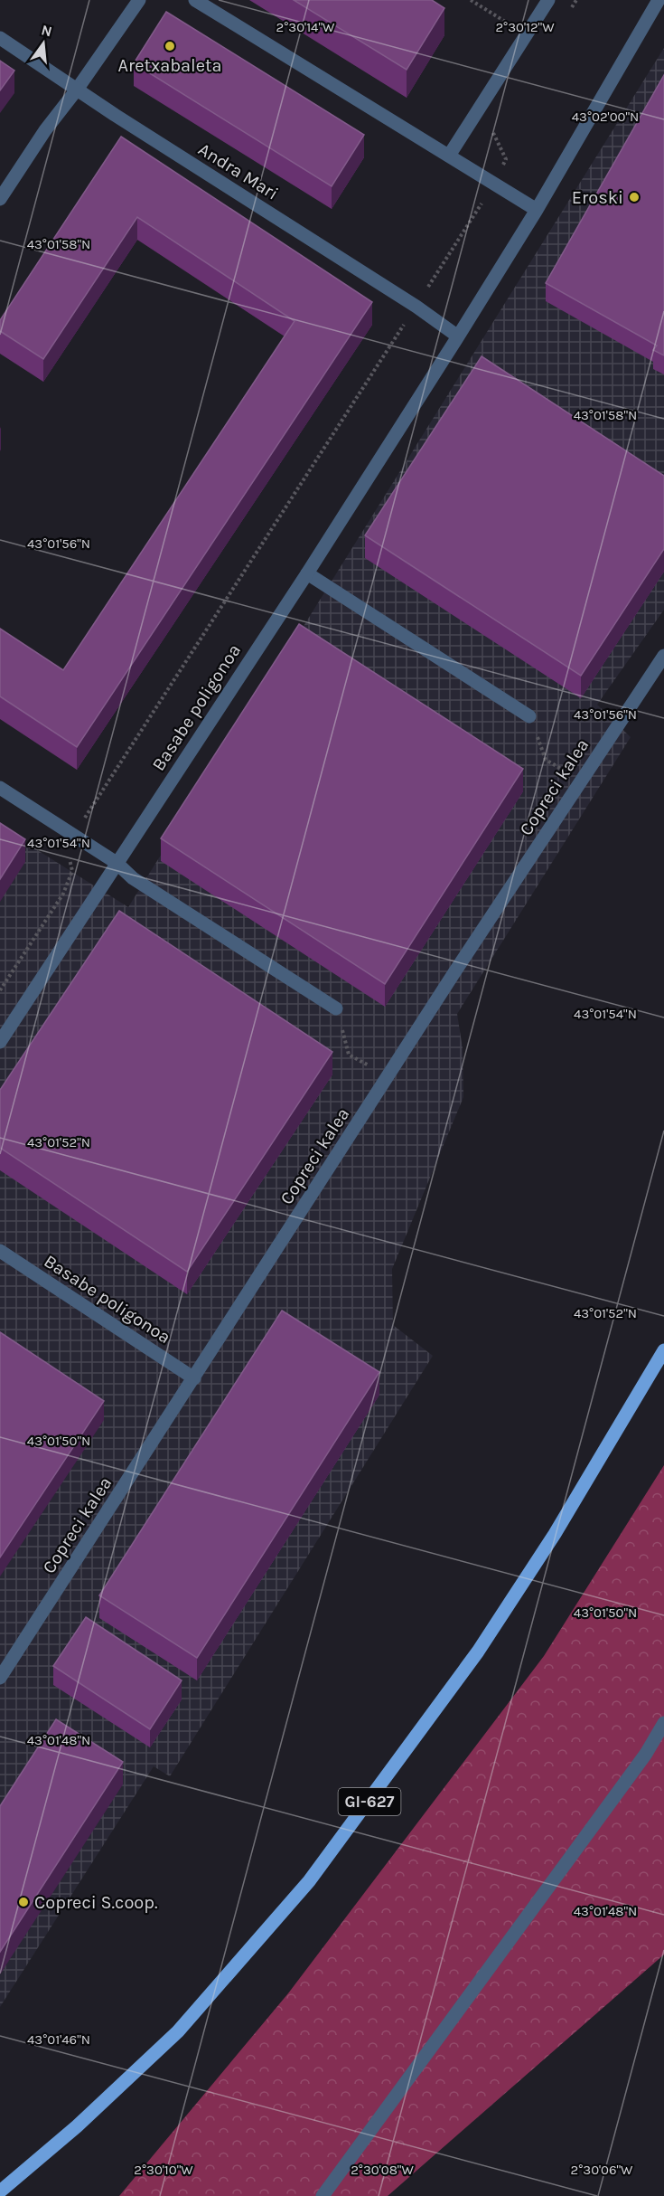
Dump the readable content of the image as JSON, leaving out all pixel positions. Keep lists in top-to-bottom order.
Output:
{
  "streets": {
    "main road": ["GI-627"],
    "street": ["Andra Mari", "Basabe poligonoa", "Copreci kalea"]
  },
  "crossings": [
    ["Andra Mari", "Basabe poligonoa"],
    ["Basabe poligonoa", "Copreci kalea"]
  ],
  "places": ["Aretxabaleta", "Eroski", "Copreci S.coop."],
  "north": "top",
  "coordinates": [
    "2°30'14\"W",
    "2°30'12\"W",
    "43°02'00\"N",
    "43°01'58\"N",
    "43°01'56\"N",
    "43°01'54\"N",
    "43°01'52\"N",
    "43°01'50\"N",
    "43°01'48\"N",
    "43°01'46\"N",
    "2°30'10\"W",
    "2°30'08\"W",
    "2°30'06\"W"
  ]
}
